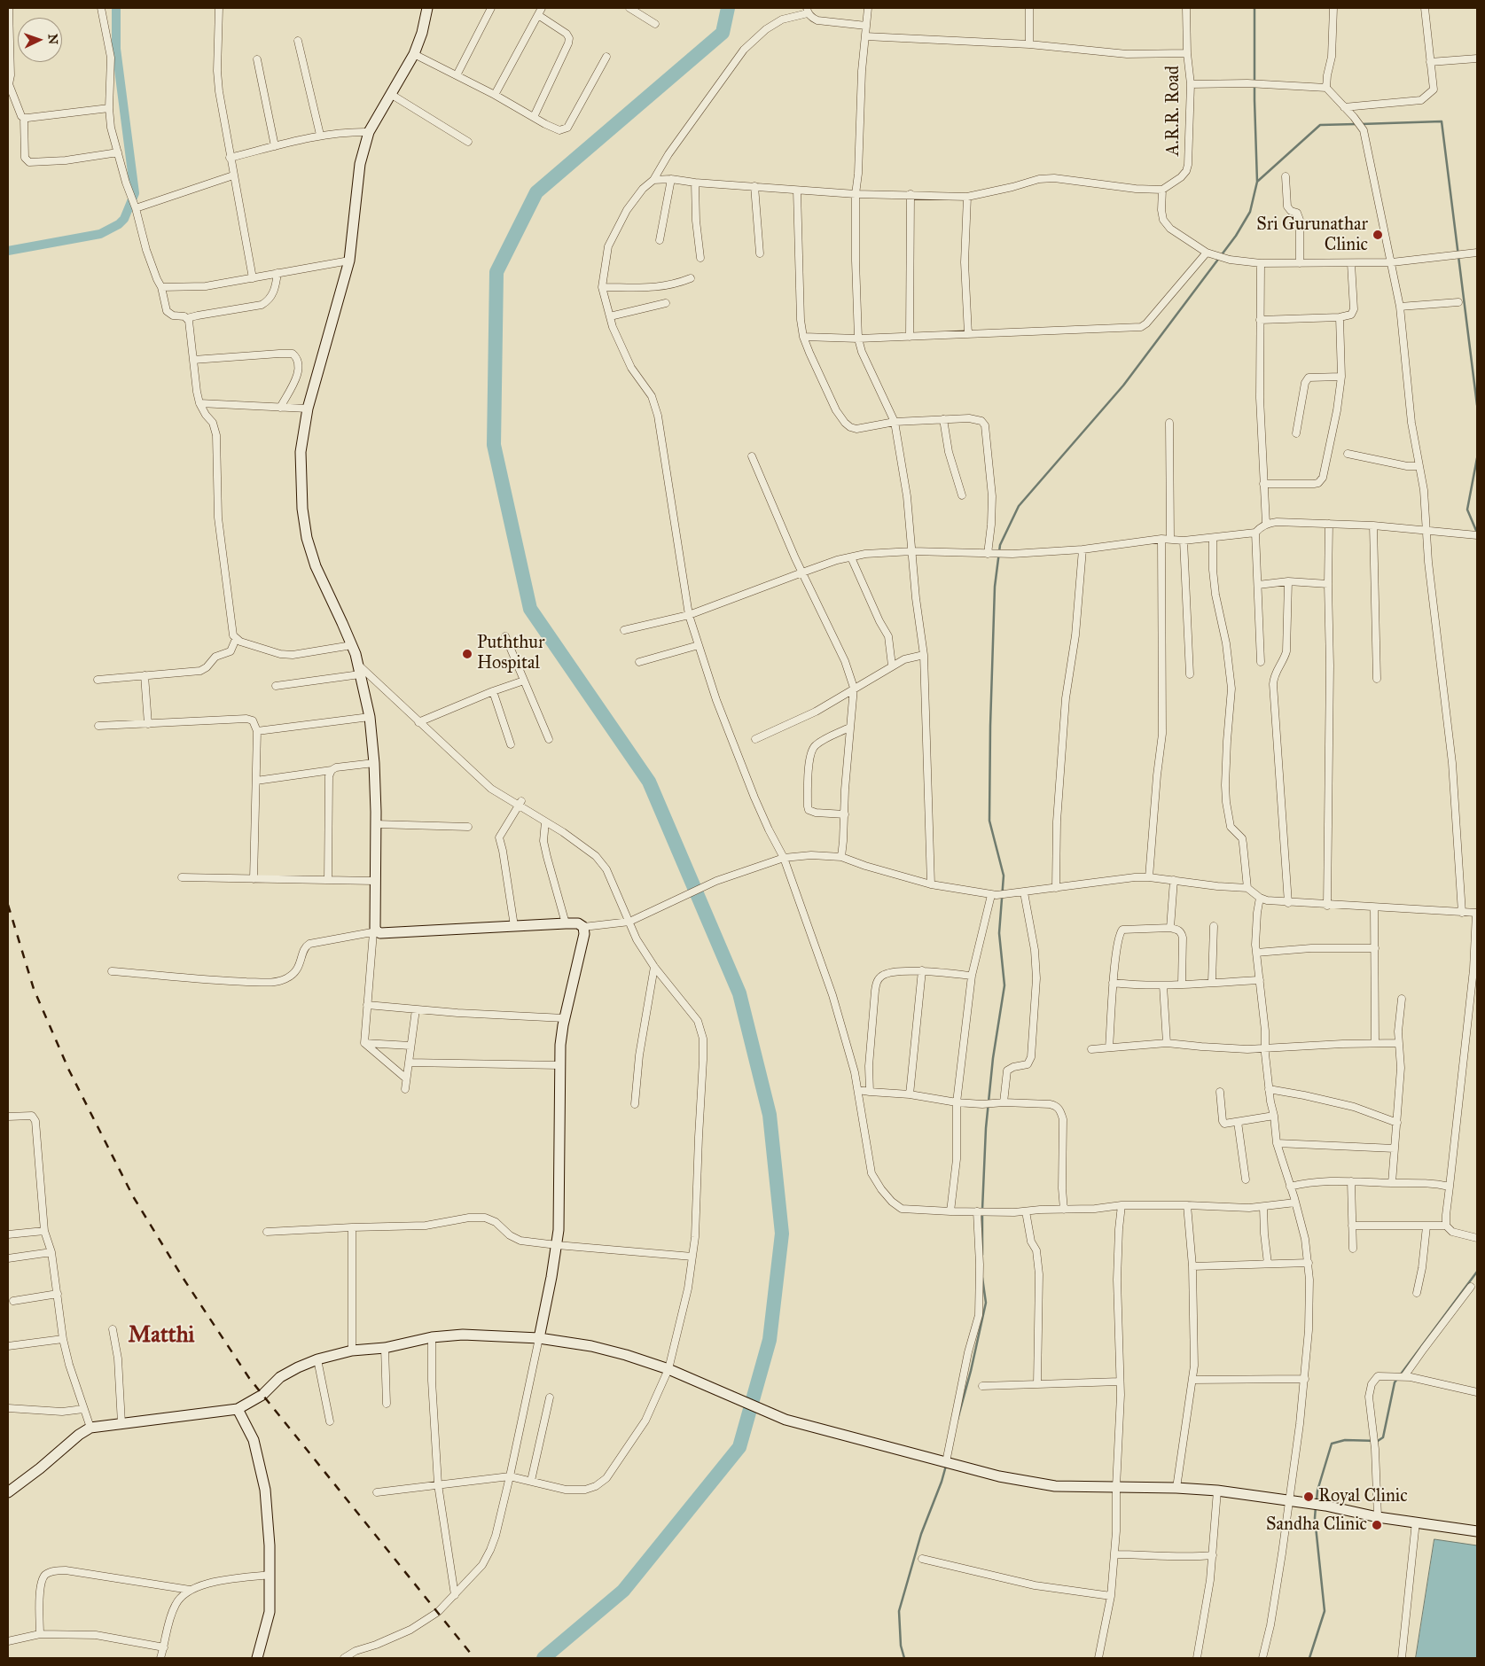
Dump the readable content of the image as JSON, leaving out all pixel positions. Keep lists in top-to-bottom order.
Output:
{
  "streets": {
    "street": ["A.R.R. Road"]
  },
  "districts": ["Matthi"],
  "places": [
    "Sri Gurunathar Clinic",
    "Puththur Hospital",
    "Royal Clinic",
    "Sandha Clinic"
  ],
  "north": "right"
}
